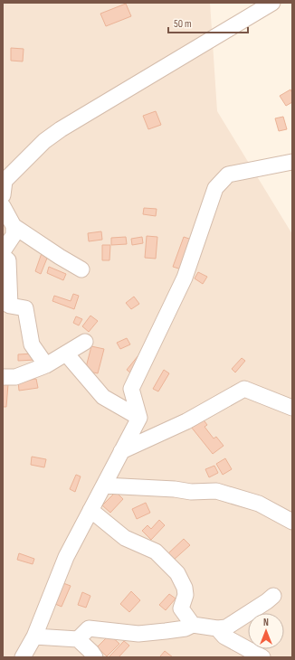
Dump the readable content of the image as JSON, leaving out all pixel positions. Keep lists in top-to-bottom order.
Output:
{
  "scale_bar": "50 m",
  "north": "top"
}
